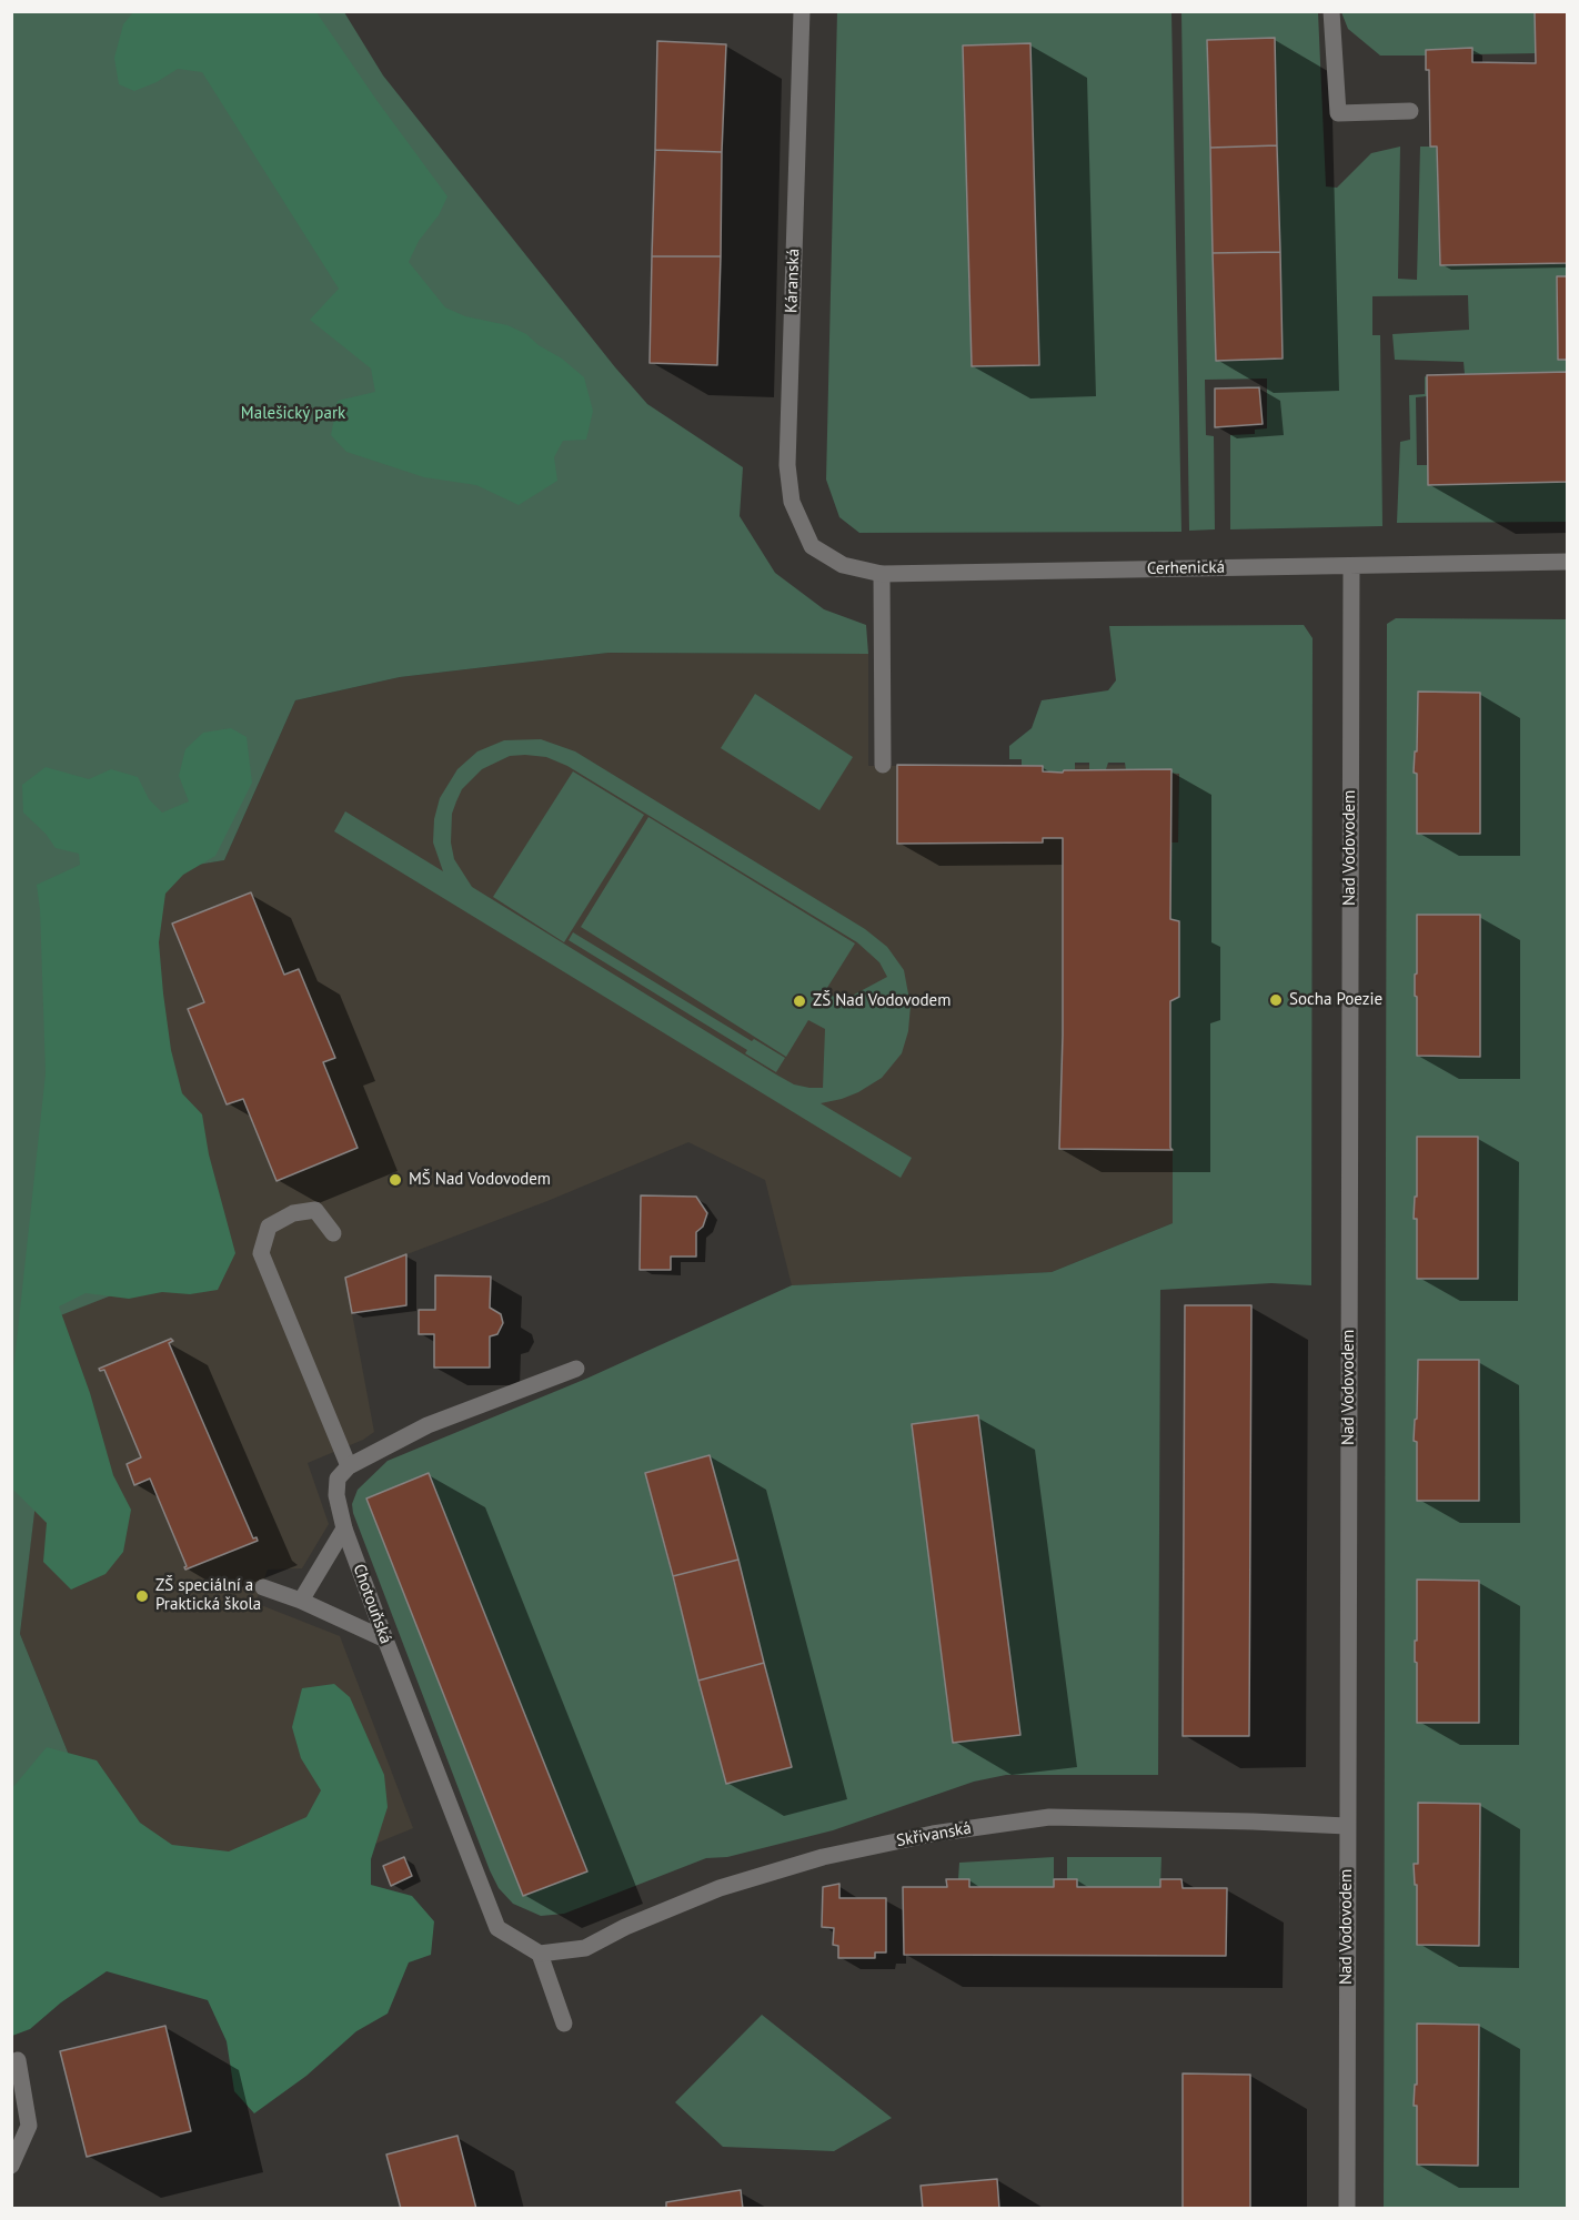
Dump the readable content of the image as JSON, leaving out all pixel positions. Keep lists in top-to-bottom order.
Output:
{
  "streets": {
    "street": [
      "Káranská",
      "Cerhenická",
      "Nad Vodovodem",
      "Chotouňská",
      "Skřivanská"
    ]
  },
  "crossings": [
    ["Káranská", "Cerhenická"],
    ["Cerhenická", "Nad Vodovodem"],
    ["Nad Vodovodem", "Skřivanská"],
    ["Chotouňská", "Skřivanská"]
  ],
  "parks": ["Malešický park"],
  "places": [
    "Socha Poezie",
    "ZŠ Nad Vodovodem",
    "MŠ Nad Vodovodem",
    "ZŠ speciální a Praktická škola"
  ]
}
